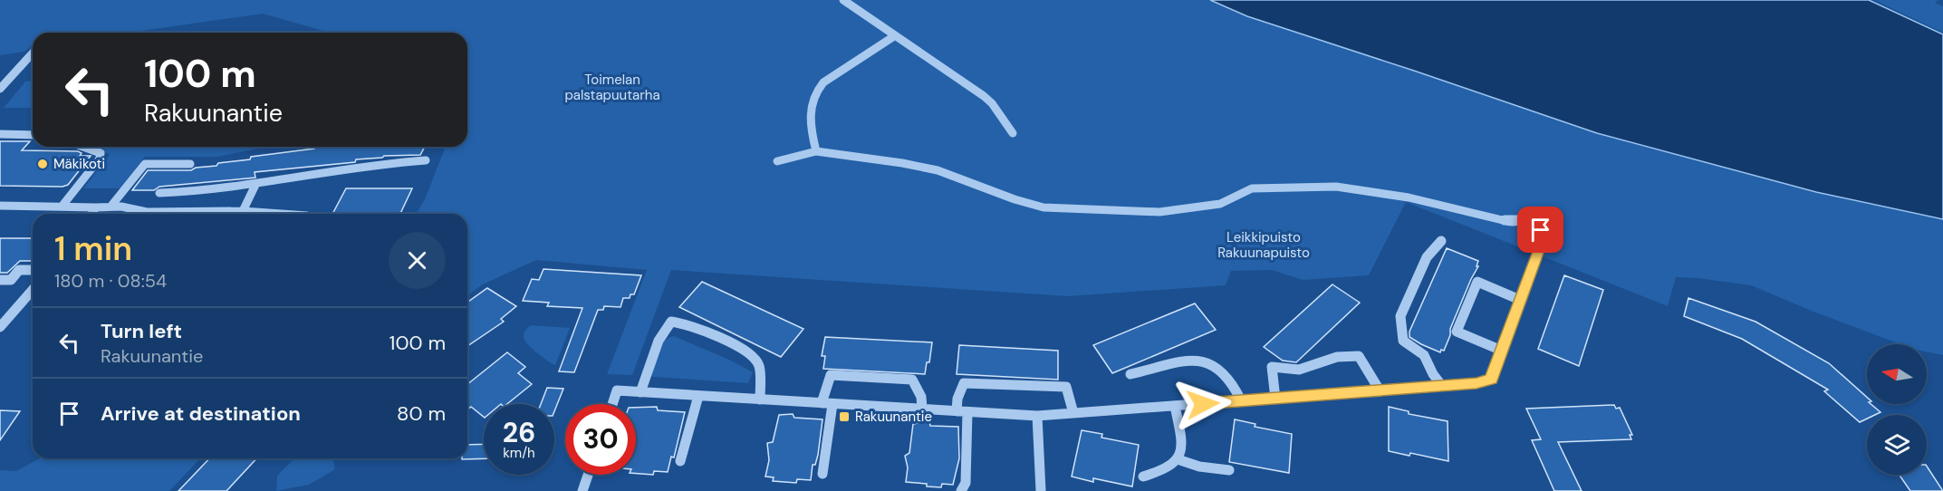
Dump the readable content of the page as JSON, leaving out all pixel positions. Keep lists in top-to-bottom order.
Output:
{
  "parks": ["Toimelan palstapuutarha", "Leikkipuisto Rakuunapuisto"],
  "places": {
    "other": ["Mäkikoti"],
    "transit": ["Rakuunantie"]
  },
  "north": "left",
  "page": {
    "turn": ["100 m", "Rakuunantie"],
    "heading": ["1 min", "180 m · 08:54"],
    "list": [
      {
        "name": "Turn left",
        "note": "Rakuunantie",
        "value": "100 m"
      },
      {
        "name": "Arrive at destination",
        "value": "80 m"
      }
    ],
    "speed": "26 km/h",
    "limit": "30"
  }
}
